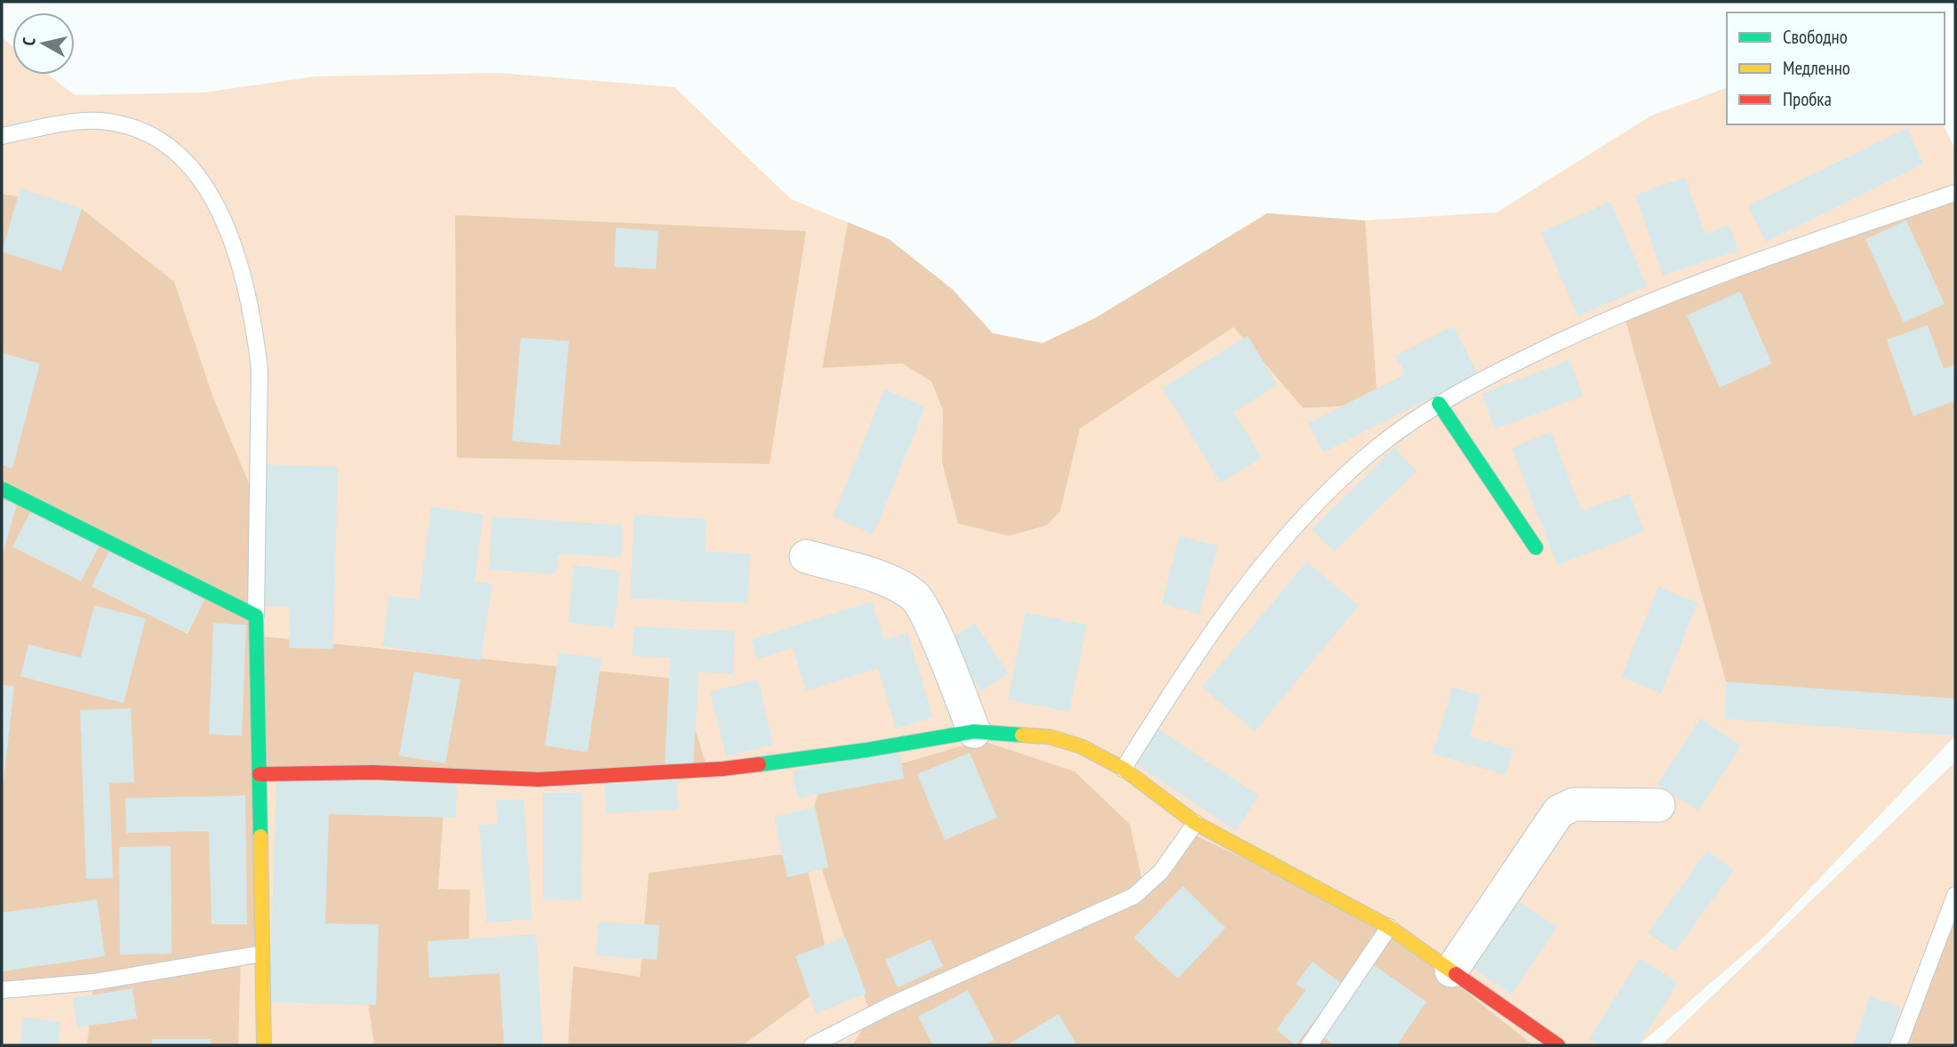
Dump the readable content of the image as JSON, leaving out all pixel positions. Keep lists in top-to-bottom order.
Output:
{
  "legend": ["Свободно", "Медленно", "Пробка"],
  "north": "left"
}
